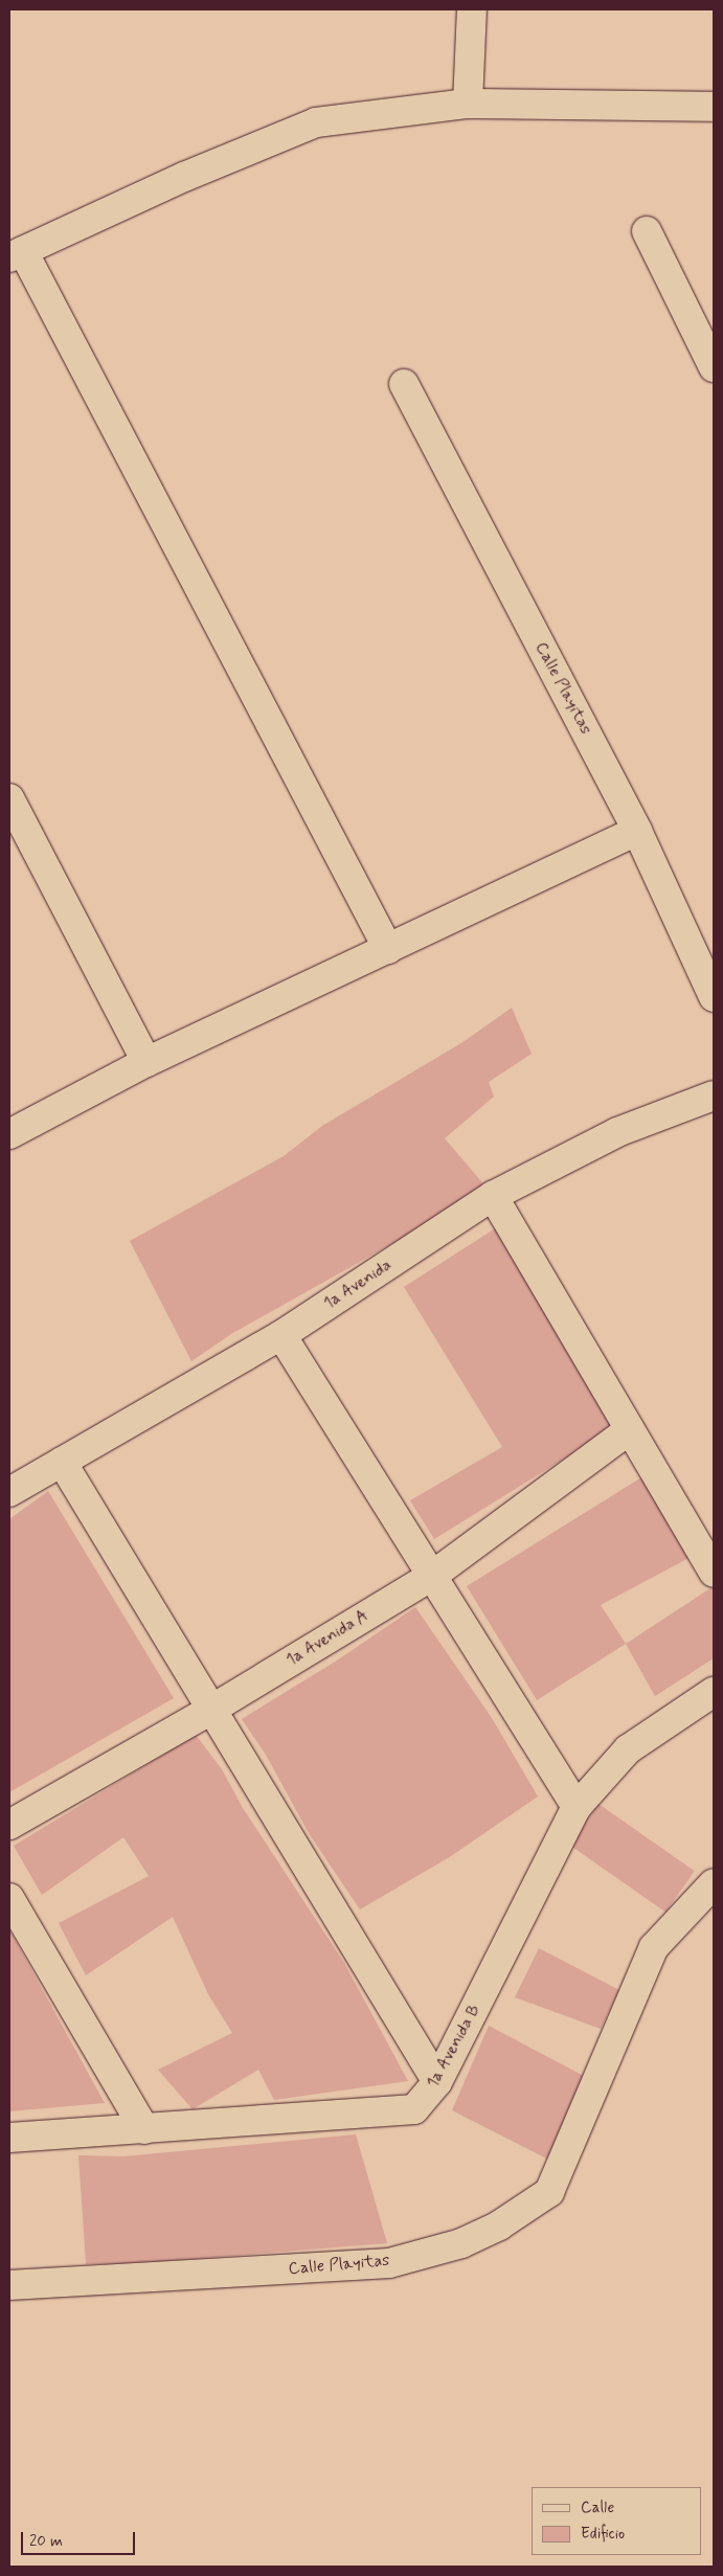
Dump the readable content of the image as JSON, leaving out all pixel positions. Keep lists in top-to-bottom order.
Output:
{
  "streets": {
    "street": [
      "Calle Playitas",
      "1a Avenida",
      "1a Avenida A",
      "1a Avenida B"
    ]
  },
  "legend": ["Calle", "Edificio"],
  "scale_bar": "20 m"
}
